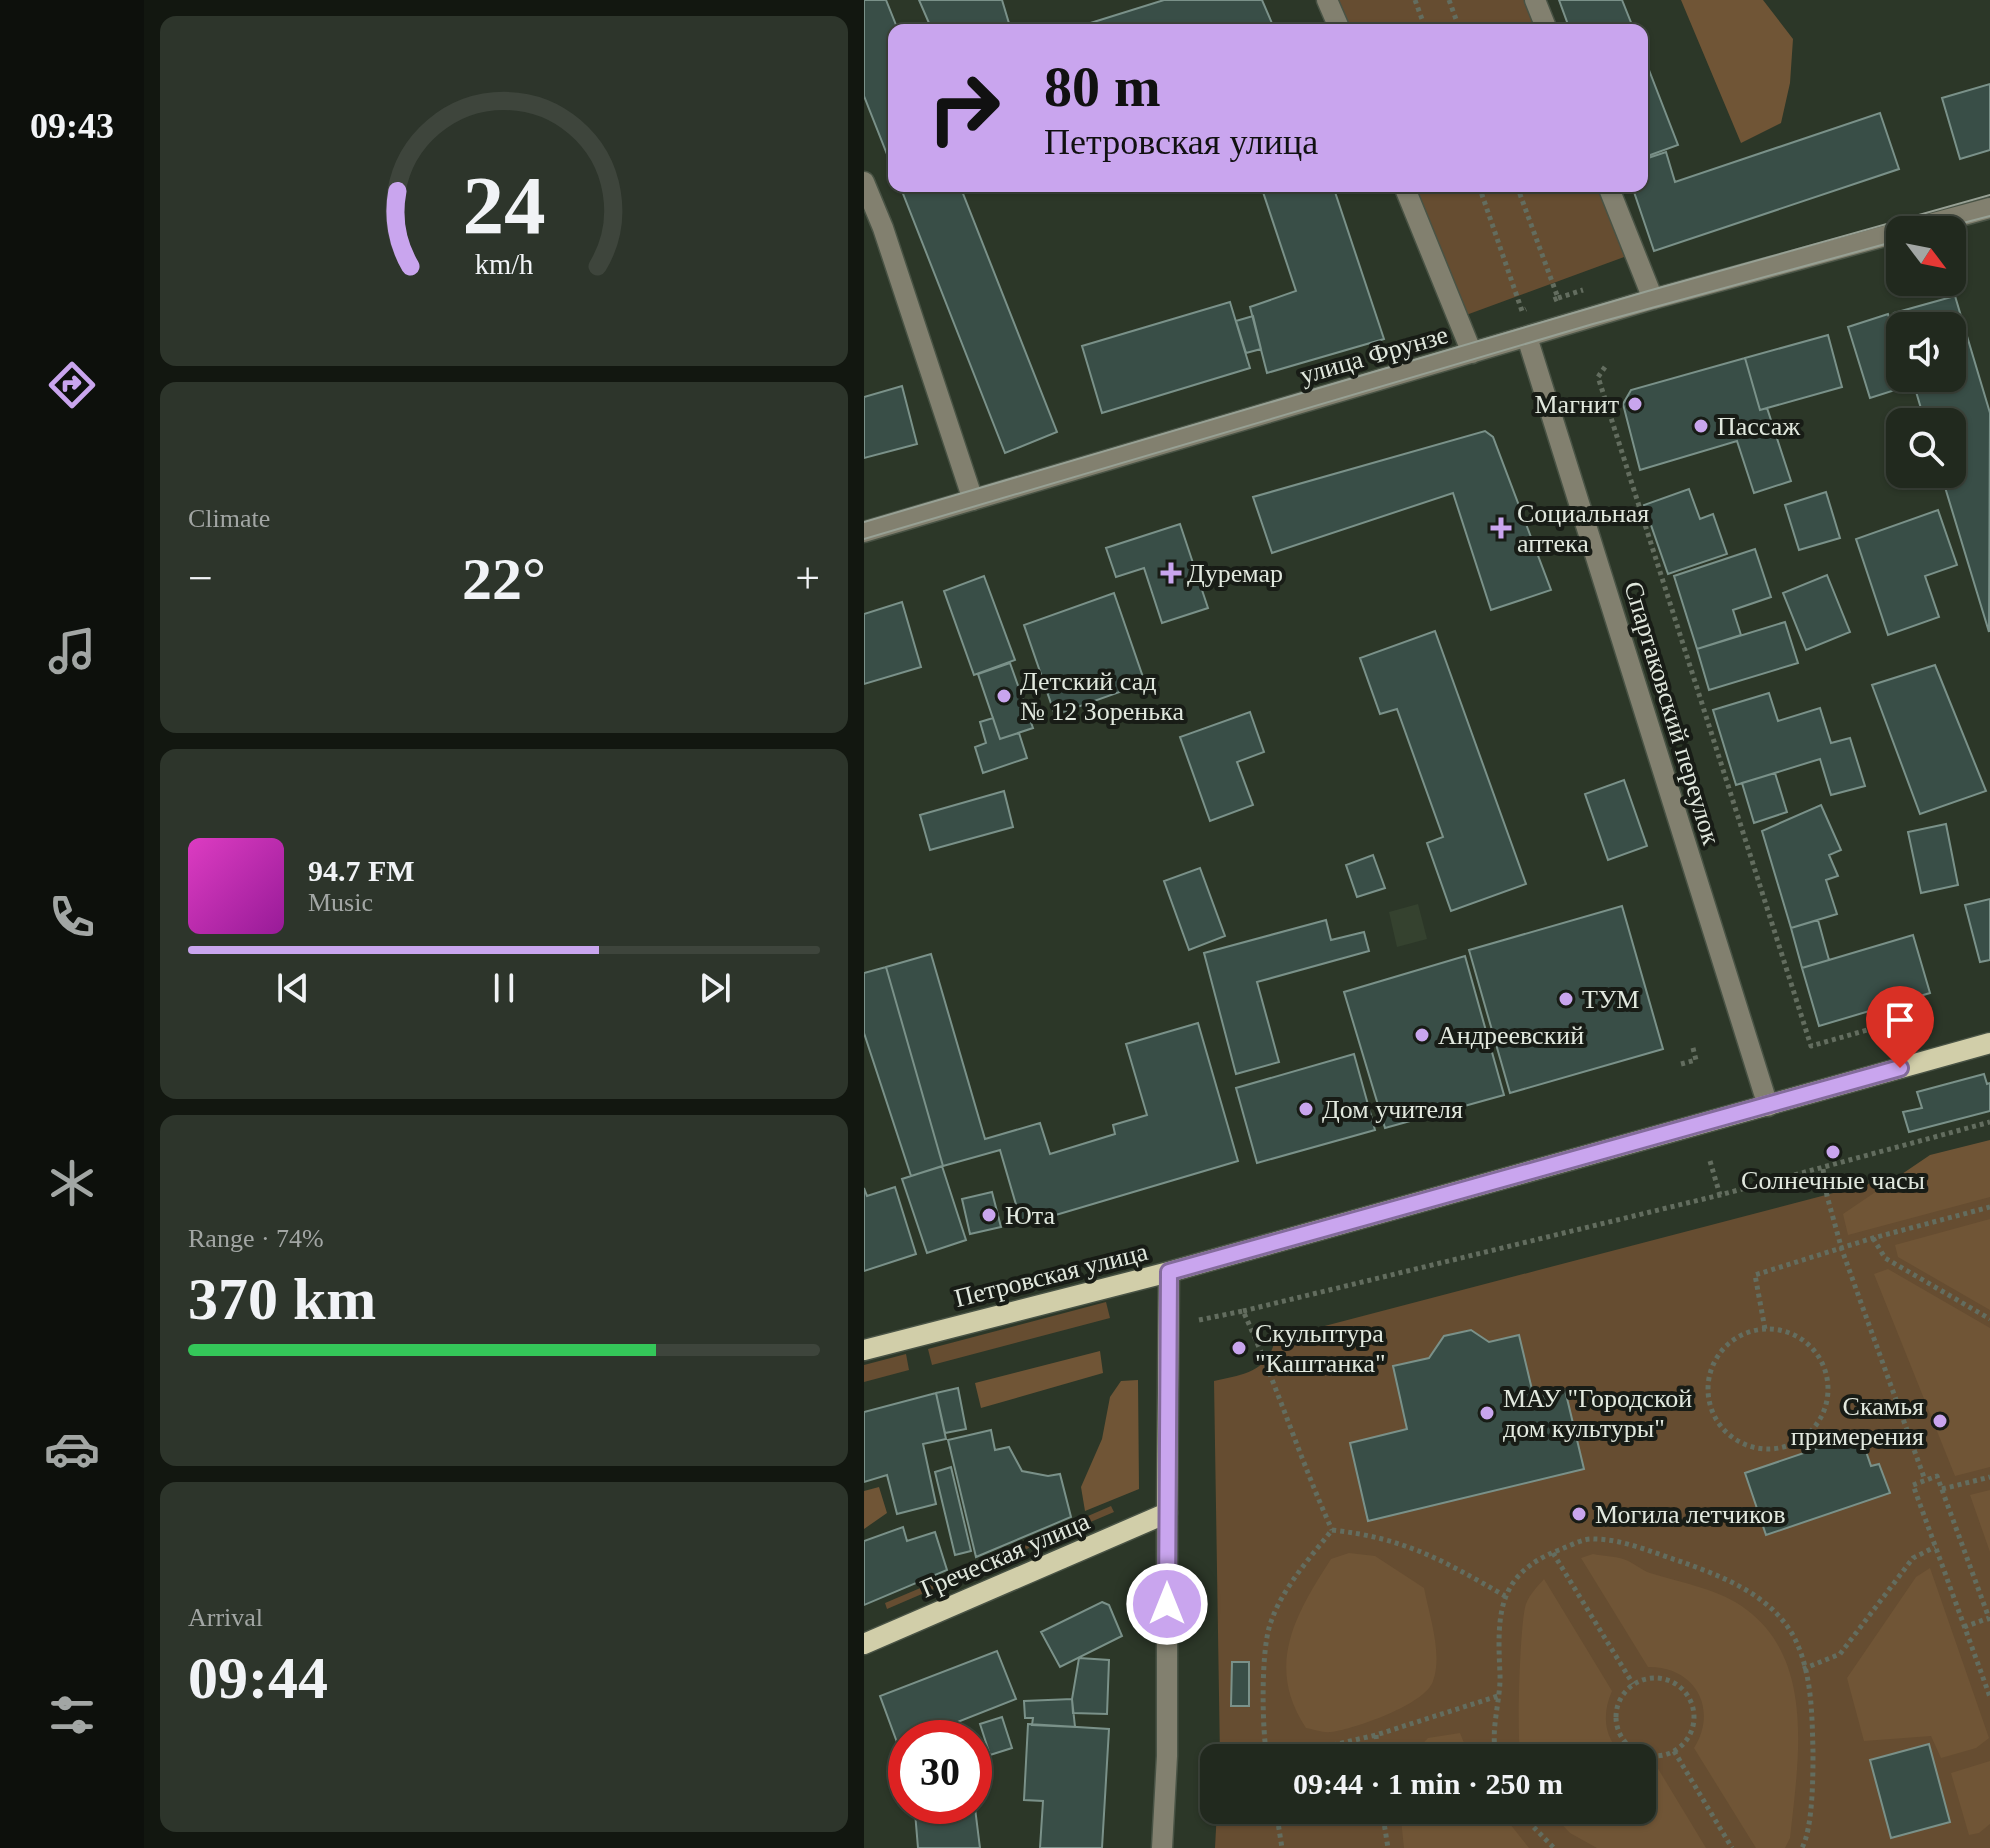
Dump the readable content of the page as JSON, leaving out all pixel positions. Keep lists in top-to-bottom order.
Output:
{
  "streets": {
    "main road": ["Петровская улица", "Греческая улица"],
    "street": ["улица Фрунзе", "Спартаковский переулок"]
  },
  "crossings": [
    ["улица Фрунзе", "Спартаковский переулок"],
    ["Спартаковский переулок", "Петровская улица"]
  ],
  "places": {
    "other": [
      "Магнит",
      "Пассаж",
      "Детский сад № 12 Зоренька",
      "ТУМ",
      "Андреевский",
      "Дом учителя",
      "Солнечные часы",
      "Юта",
      "Скульптура \"Каштанка\"",
      "МАУ \"Городской дом культуры\"",
      "Скамья примерения",
      "Могила летчиков"
    ],
    "health": ["Социальная аптека", "Дуремар"]
  },
  "north": "bottom right",
  "page": {
    "tabs": "09:43",
    "turn": ["80 m", "Петровская улица"],
    "tile": [
      "Climate",
      ["Range · 74%", "370 km"],
      ["Arrival", "09:44"]
    ],
    "heat": ["−", "22°", "+"],
    "song": ["94.7 FM", "Music"],
    "limit": "30",
    "trip": "09:44 · 1 min · 250 m",
    "gauge": ["24", "km/h"]
  }
}
